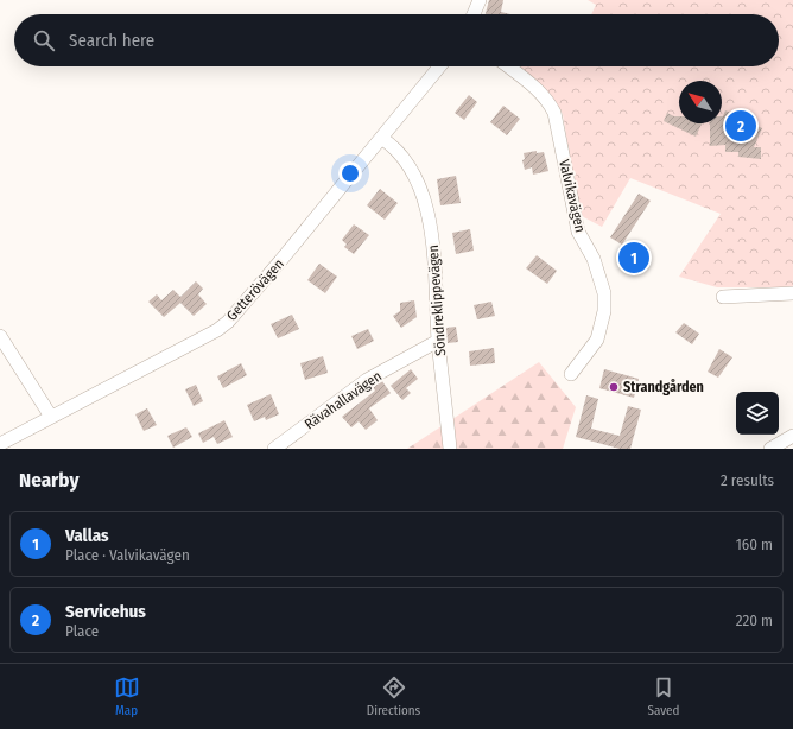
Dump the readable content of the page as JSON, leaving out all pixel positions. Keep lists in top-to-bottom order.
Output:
{
  "streets": {
    "street": [
      "Valvikavägen",
      "Getterövägen",
      "Söndreklippevägen",
      "Rävahallavägen"
    ]
  },
  "crossings": [
    ["Getterövägen", "Söndreklippevägen"],
    ["Söndreklippevägen", "Rävahallavägen"]
  ],
  "places": ["Strandgården"],
  "north": "top left",
  "page": {
    "search": "Search here",
    "pins": ["2", "1"],
    "heading": ["Nearby", "2 results"],
    "list": [
      {
        "mark": "1",
        "name": "Vallas",
        "note": "Place · Valvikavägen",
        "value": "160 m"
      },
      {
        "mark": "2",
        "name": "Servicehus",
        "note": "Place",
        "value": "220 m"
      }
    ],
    "nav": ["Map", "Directions", "Saved"]
  }
}
